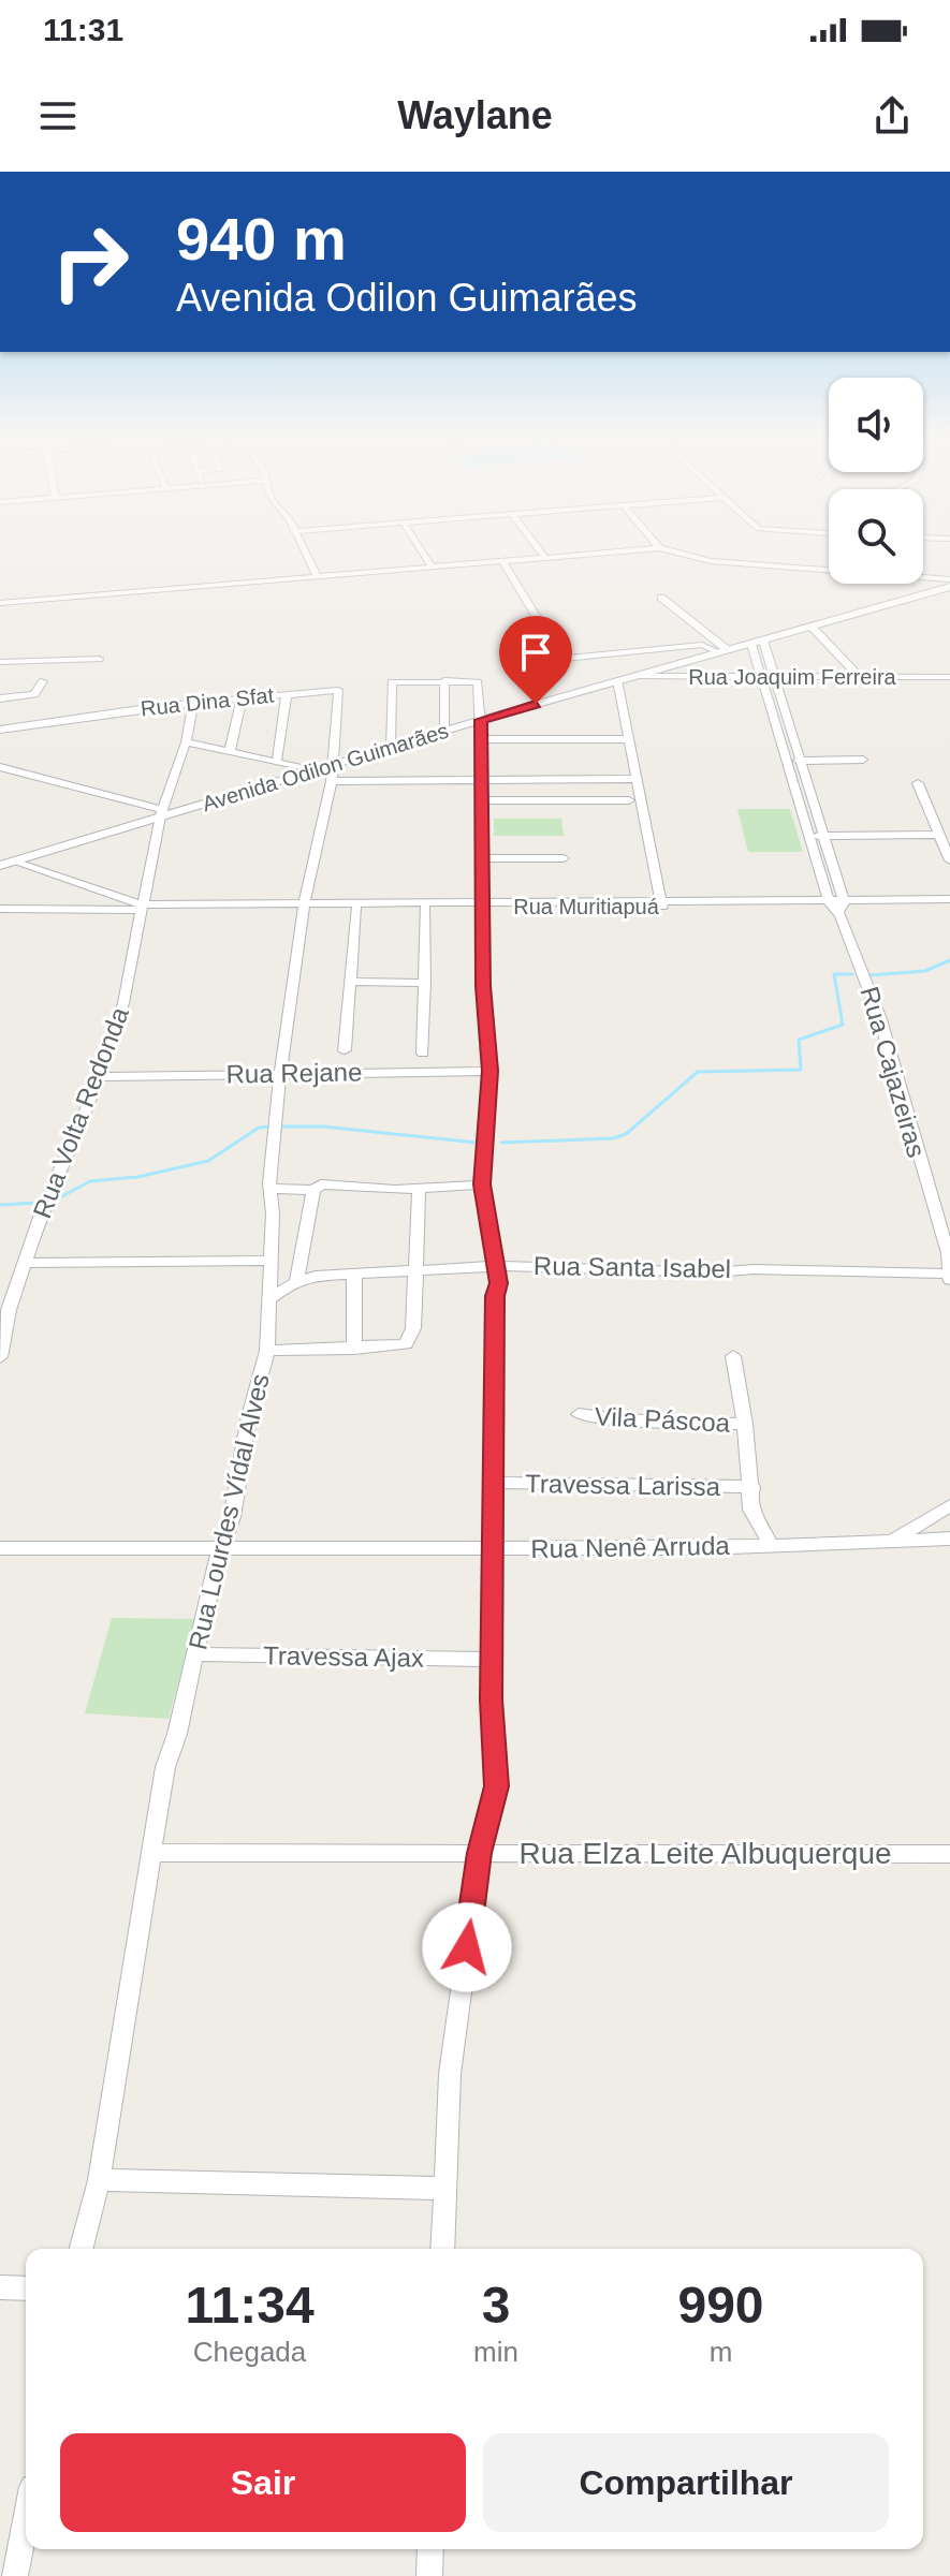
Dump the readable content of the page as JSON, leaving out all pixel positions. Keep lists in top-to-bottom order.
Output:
{
  "streets": {
    "street": [
      "Rua Joaquim Ferreira",
      "Rua Dina Sfat",
      "Avenida Odilon Guimarães",
      "Rua Muritiapuá",
      "Rua Cajazeiras",
      "Rua Rejane",
      "Rua Volta Redonda",
      "Rua Santa Isabel",
      "Vila Páscoa",
      "Travessa Larissa",
      "Rua Lourdes Vídal Alves",
      "Rua Nenê Arruda",
      "Travessa Ajax",
      "Rua Elza Leite Albuquerque"
    ]
  },
  "crossings": [
    ["Rua Joaquim Ferreira", "Avenida Odilon Guimarães"],
    ["Rua Joaquim Ferreira", "Rua Cajazeiras"],
    ["Rua Dina Sfat", "Avenida Odilon Guimarães"],
    ["Rua Dina Sfat", "Rua Volta Redonda"],
    ["Rua Dina Sfat", "Rua Lourdes Vídal Alves"],
    ["Avenida Odilon Guimarães", "Rua Cajazeiras"],
    ["Avenida Odilon Guimarães", "Rua Volta Redonda"],
    ["Avenida Odilon Guimarães", "Rua Lourdes Vídal Alves"],
    ["Rua Muritiapuá", "Rua Cajazeiras"],
    ["Rua Muritiapuá", "Rua Volta Redonda"],
    ["Rua Muritiapuá", "Rua Lourdes Vídal Alves"],
    ["Rua Cajazeiras", "Rua Santa Isabel"],
    ["Rua Rejane", "Rua Volta Redonda"],
    ["Rua Rejane", "Rua Lourdes Vídal Alves"],
    ["Rua Santa Isabel", "Rua Lourdes Vídal Alves"],
    ["Rua Lourdes Vídal Alves", "Rua Nenê Arruda"],
    ["Rua Lourdes Vídal Alves", "Travessa Ajax"],
    ["Rua Lourdes Vídal Alves", "Rua Elza Leite Albuquerque"]
  ],
  "page": {
    "status": "11:31",
    "header": "Waylane",
    "turn": ["940 m", "Avenida Odilon Guimarães"],
    "eta": [
      "11:34",
      "Chegada",
      "3",
      "min",
      "990",
      "m"
    ],
    "buttons": ["Sair", "Compartilhar"]
  }
}
